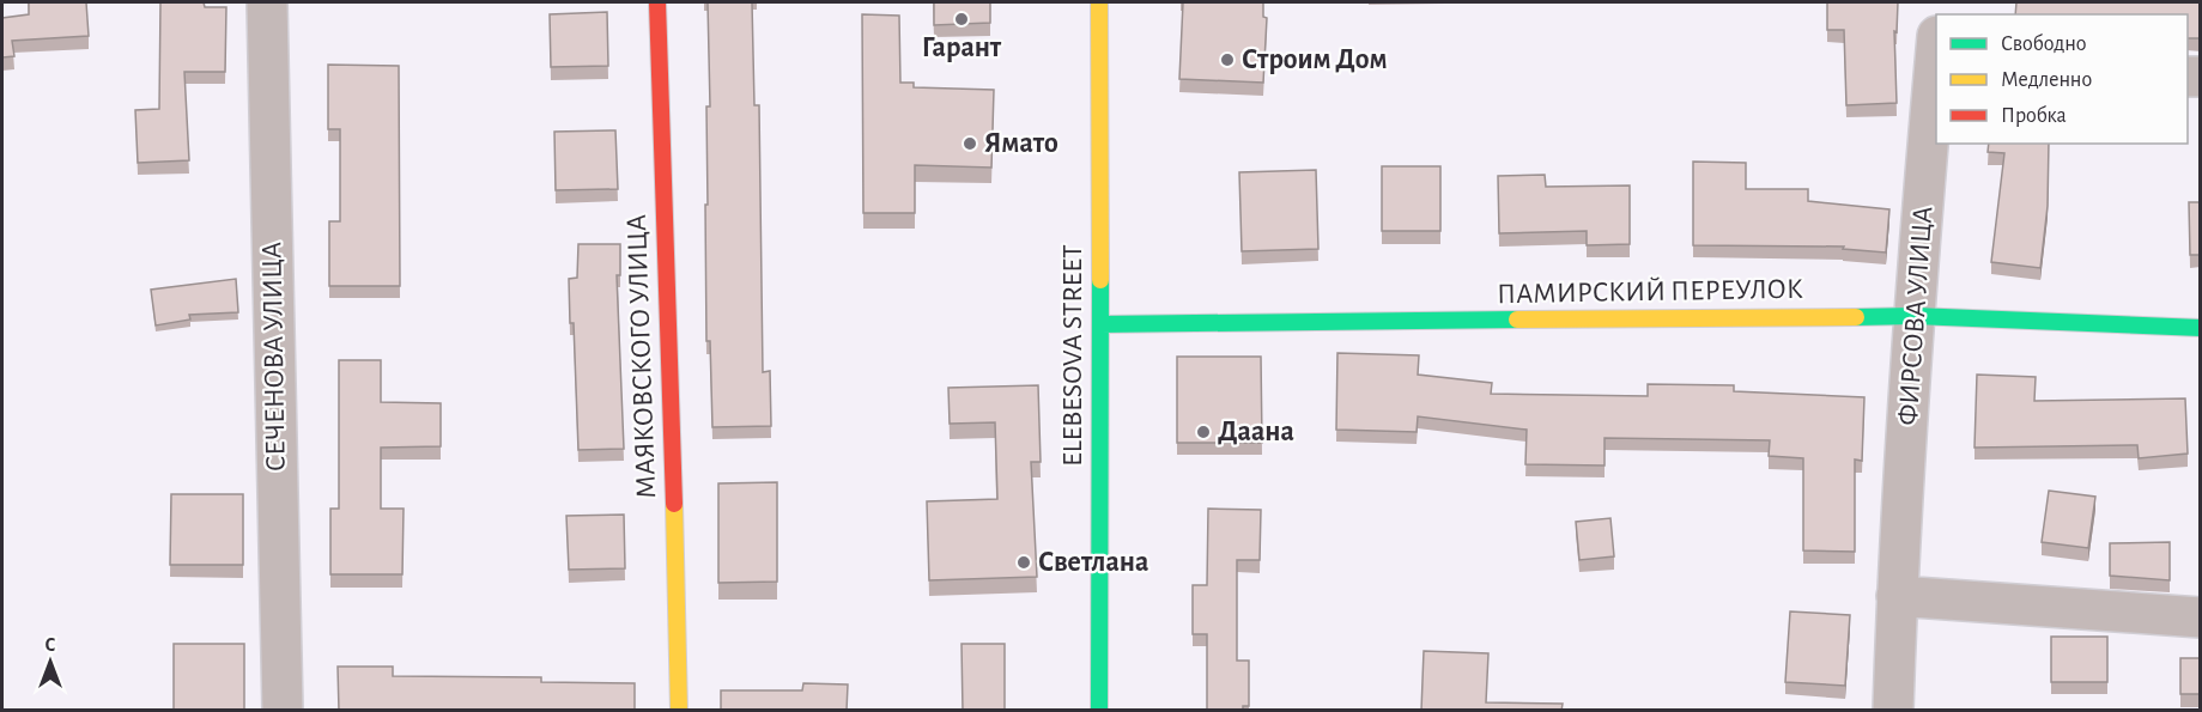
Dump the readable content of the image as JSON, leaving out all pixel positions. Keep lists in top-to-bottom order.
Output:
{
  "streets": {
    "street": [
      "ПАМИРСКИЙ ПЕРЕУЛОК",
      "ФИРСОВА УЛИЦА",
      "ELEBESOVA STREET",
      "СЕЧЕНОВА УЛИЦА",
      "МАЯКОВСКОГО УЛИЦА"
    ]
  },
  "crossings": [
    ["ПАМИРСКИЙ ПЕРЕУЛОК", "ФИРСОВА УЛИЦА"],
    ["ПАМИРСКИЙ ПЕРЕУЛОК", "ELEBESOVA STREET"]
  ],
  "places": [
    "Гарант",
    "Строим Дом",
    "Ямато",
    "Даана",
    "Светлана"
  ],
  "legend": ["Свободно", "Медленно", "Пробка"],
  "north": "top"
}
